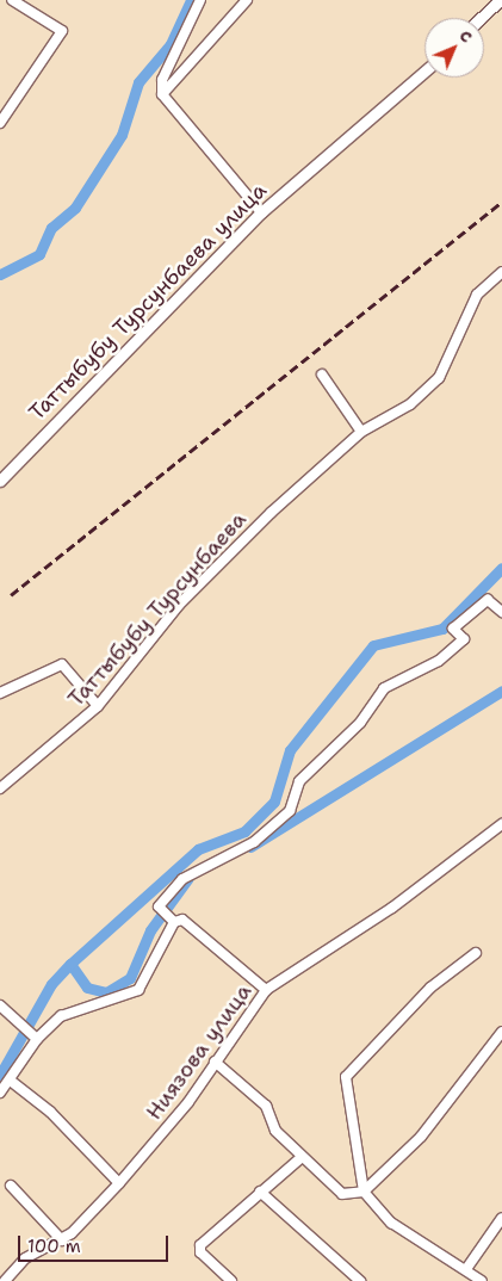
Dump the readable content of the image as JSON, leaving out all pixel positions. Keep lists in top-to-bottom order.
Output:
{
  "streets": {
    "street": ["Таттыбубу Турсунбаева улица", "Таттыбубу Турсунбаева", "Ниязова улица"]
  },
  "scale_bar": "100 m",
  "north": "top right"
}
